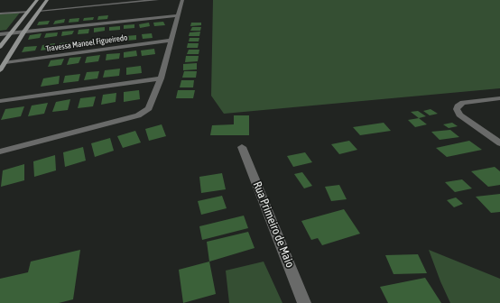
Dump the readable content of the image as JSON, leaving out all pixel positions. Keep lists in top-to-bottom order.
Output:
{
  "streets": {
    "street": ["Travessa Manoel Figueiredo", "Rua Primeiro de Maio"]
  }
}
